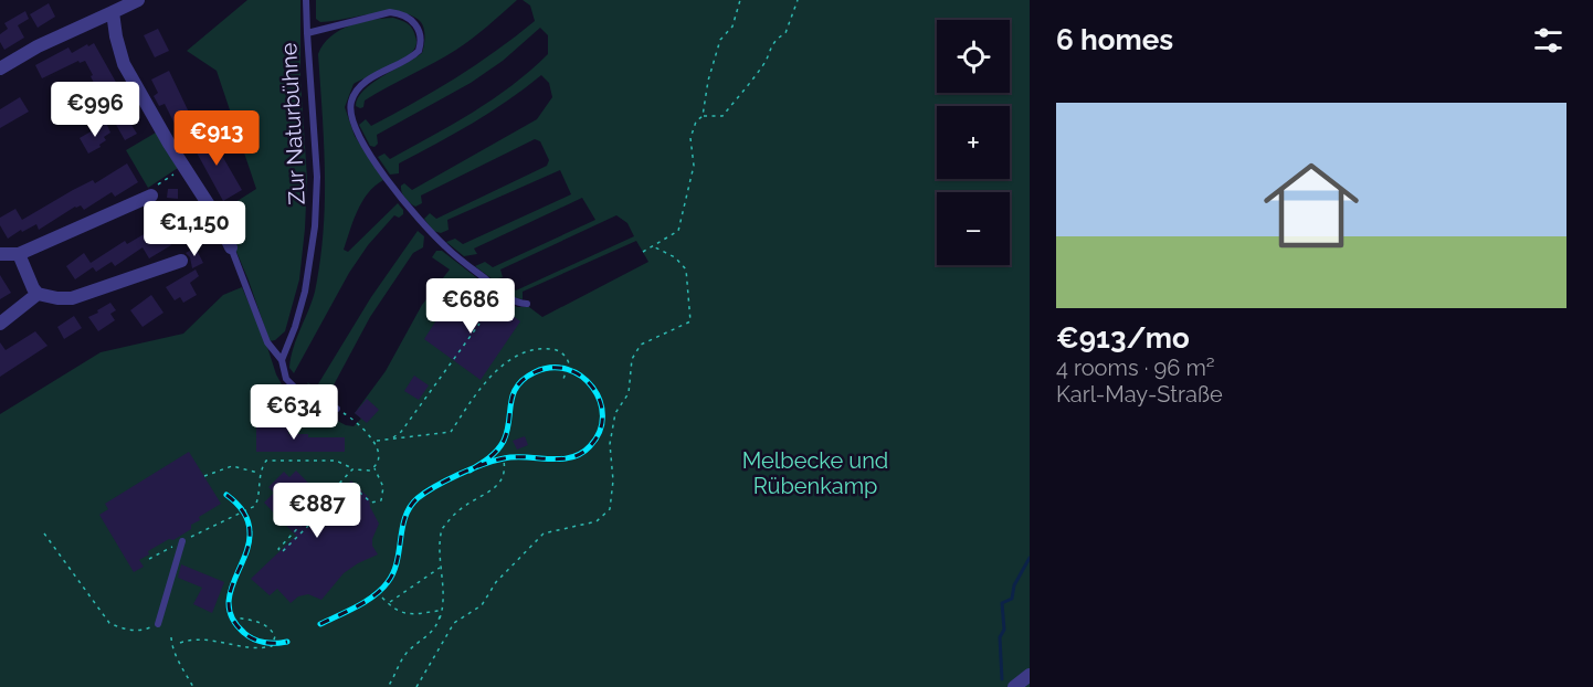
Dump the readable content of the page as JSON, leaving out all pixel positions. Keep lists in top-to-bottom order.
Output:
{
  "streets": {
    "lane": ["Zur Naturbühne"]
  },
  "parks": ["Melbecke und Rübenkamp"],
  "page": {
    "heading": "6 homes",
    "map_buttons": ["+", "−"],
    "list": [
      {
        "name": "€913/mo",
        "note": "4 rooms · 96 m² · Karl-May-Straße"
      }
    ],
    "price": [
      "€996",
      "€913",
      "€1,150",
      "€686",
      "€634",
      "€887"
    ]
  }
}
